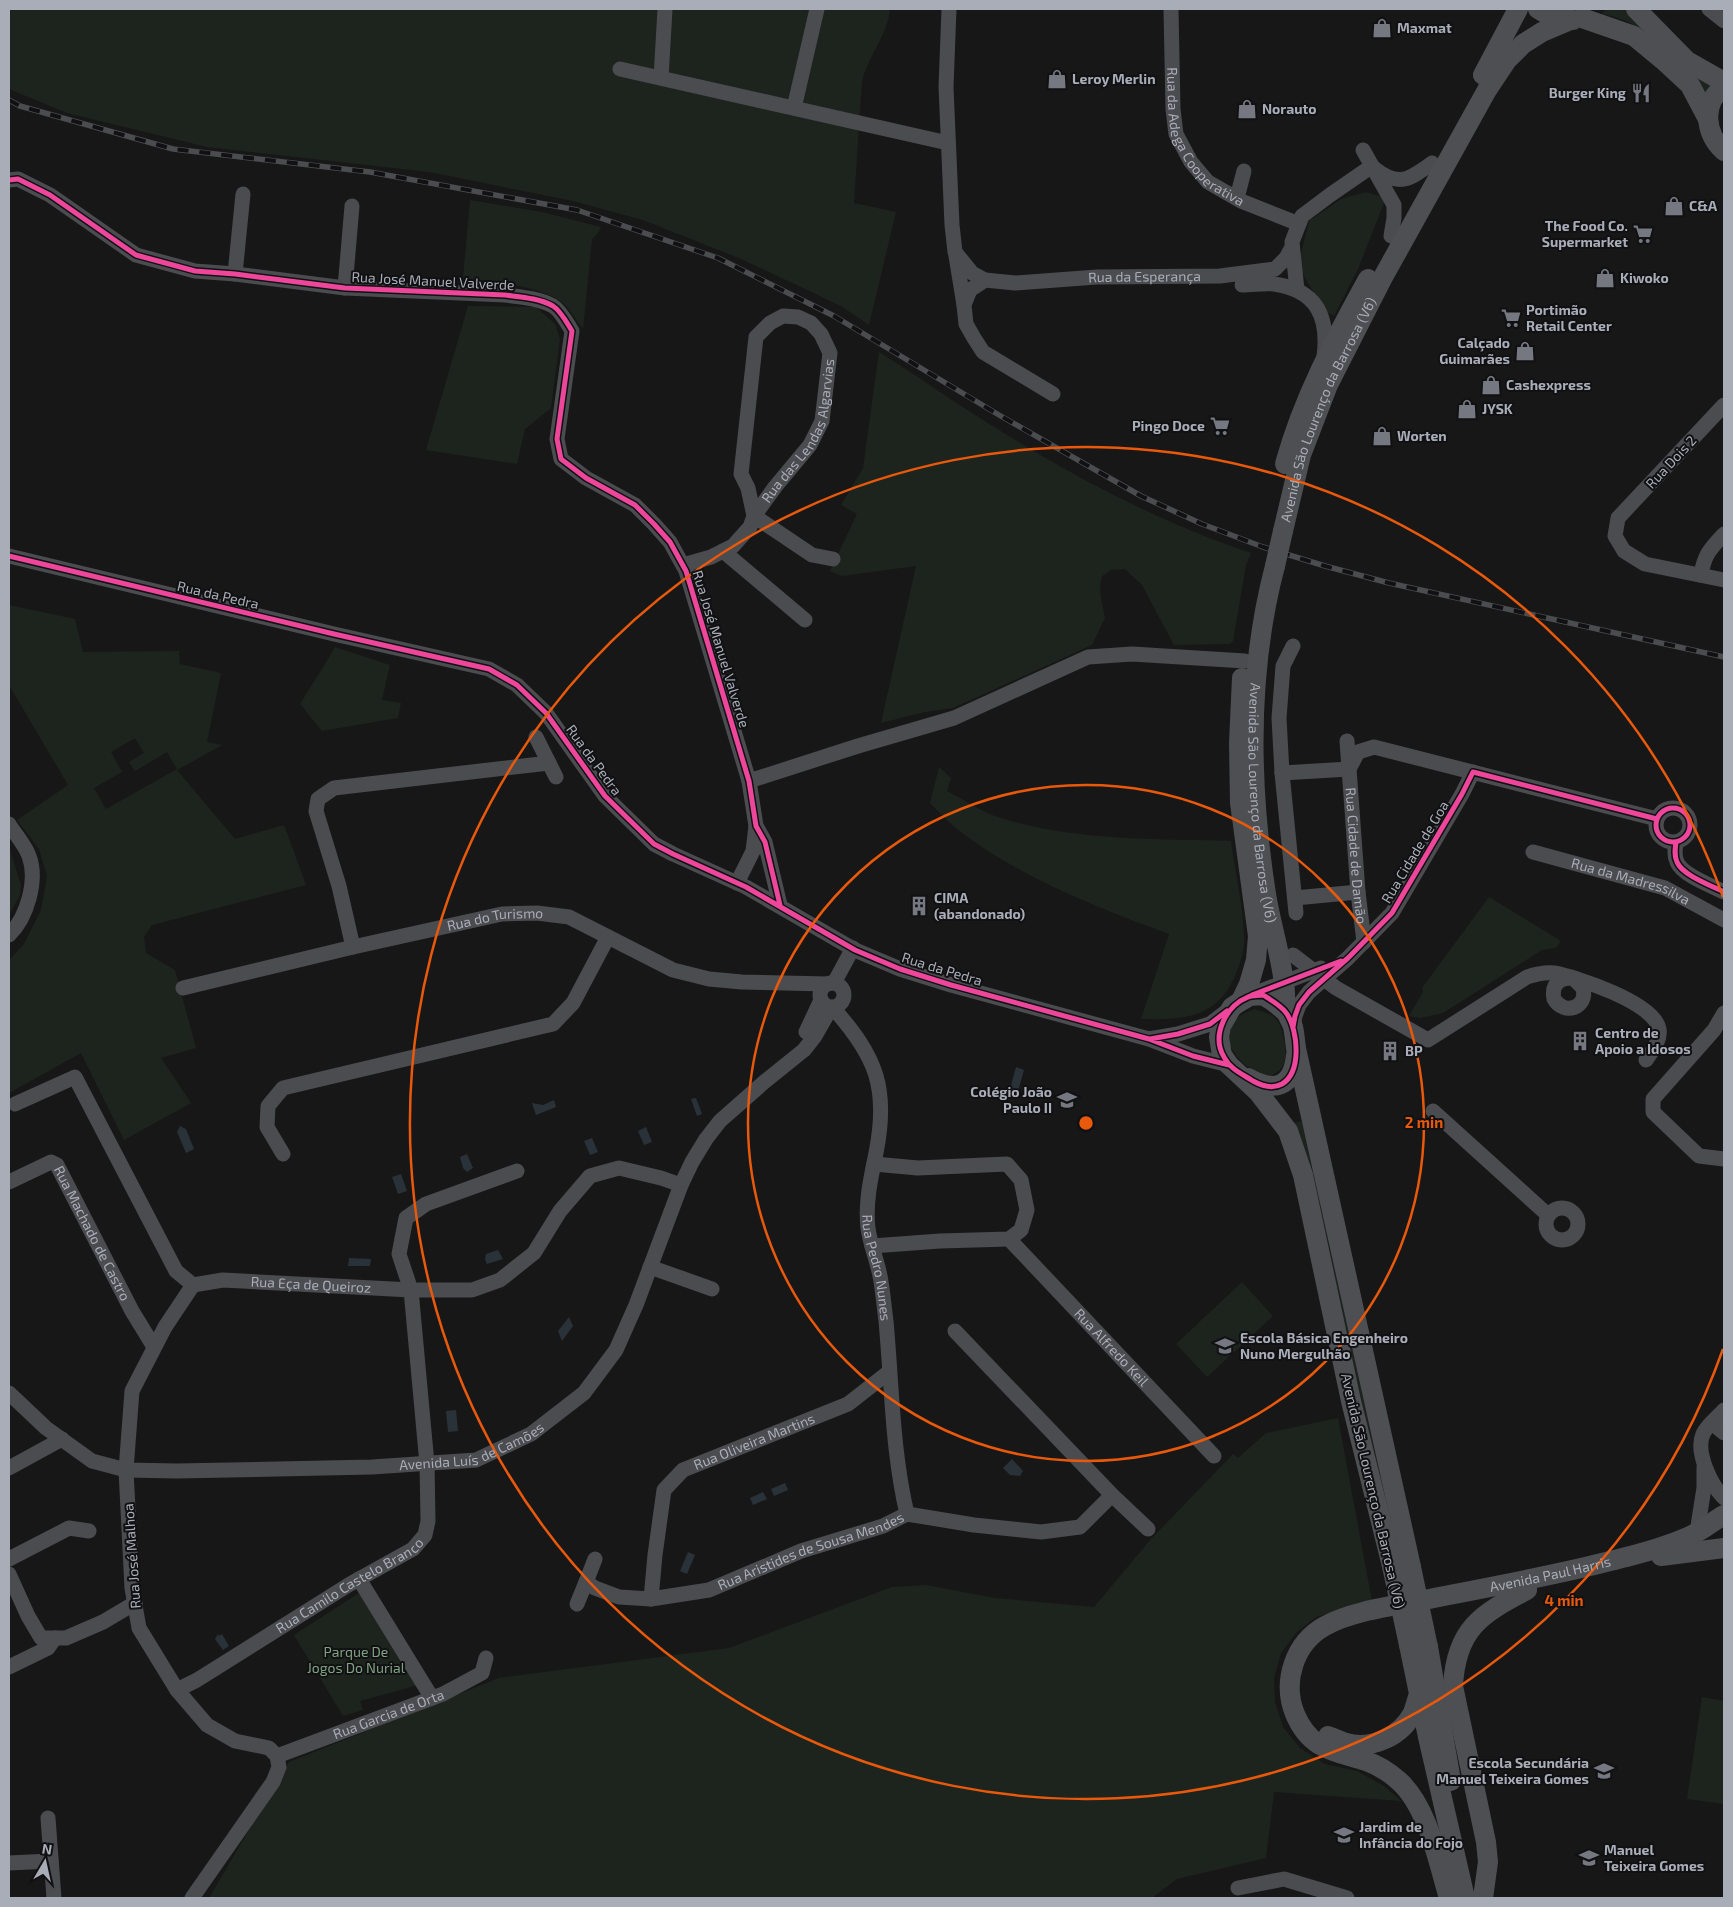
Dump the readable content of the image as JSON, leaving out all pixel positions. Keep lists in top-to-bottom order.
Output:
{
  "streets": {
    "main road": ["Avenida São Lourenço da Barrosa (V6)", "Avenida Paul Harris"],
    "street": [
      "Rua da Adega Cooperativa",
      "Rua da Esperança",
      "Rua José Manuel Valverde",
      "Rua das Lendas Algarvias",
      "Rua Dois 2",
      "Rua da Pedra",
      "Rua Cidade de Goa",
      "Rua Cidade de Damão",
      "Rua da Madressilva",
      "Rua do Turismo",
      "Rua Machado de Castro",
      "Rua Pedro Nunes",
      "Rua Eça de Queiroz",
      "Rua Alfredo Keil",
      "Rua Oliveira Martins",
      "Avenida Luís de Camões",
      "Rua Aristides de Sousa Mendes",
      "Rua José Malhoa",
      "Rua Camilo Castelo Branco",
      "Rua Garcia de Orta"
    ]
  },
  "crossings": [
    ["Rua José Manuel Valverde", "Rua das Lendas Algarvias"],
    ["Avenida São Lourenço da Barrosa (V6)", "Rua da Pedra"],
    ["Rua da Pedra", "Avenida Luís de Camões"],
    ["Rua Cidade de Goa", "Rua Cidade de Damão"],
    ["Rua do Turismo", "Avenida Luís de Camões"],
    ["Rua Machado de Castro", "Rua José Malhoa"],
    ["Rua Pedro Nunes", "Rua Oliveira Martins"],
    ["Rua Pedro Nunes", "Avenida Luís de Camões"],
    ["Rua Pedro Nunes", "Rua Aristides de Sousa Mendes"],
    ["Rua Eça de Queiroz", "Avenida Luís de Camões"],
    ["Rua Eça de Queiroz", "Rua José Malhoa"],
    ["Rua Eça de Queiroz", "Rua Camilo Castelo Branco"],
    ["Rua Oliveira Martins", "Rua Aristides de Sousa Mendes"],
    ["Avenida Luís de Camões", "Rua José Malhoa"],
    ["Avenida Luís de Camões", "Rua Camilo Castelo Branco"],
    ["Rua José Malhoa", "Rua Camilo Castelo Branco"],
    ["Rua José Malhoa", "Rua Garcia de Orta"]
  ],
  "parks": ["Parque De Jogos Do Nurial"],
  "places": {
    "shop": [
      "Maxmat",
      "Leroy Merlin",
      "Norauto",
      "C&A",
      "Kiwoko",
      "Calçado Guimarães",
      "Cashexpress",
      "JYSK",
      "Worten"
    ],
    "restaurant": ["Burger King"],
    "supermarket": ["The Food Co. Supermarket", "Portimão Retail Center", "Pingo Doce"],
    "building": ["CIMA (abandonado)", "Centro de Apoio a Idosos", "BP"],
    "school or university": [
      "Colégio João Paulo II",
      "Escola Básica Engenheiro Nuno Mergulhão",
      "Escola Secundária Manuel Teixeira Gomes",
      "Jardim de Infância do Fojo",
      "Manuel Teixeira Gomes"
    ]
  },
  "north": "top",
  "rings": ["2 min", "4 min"]
}
